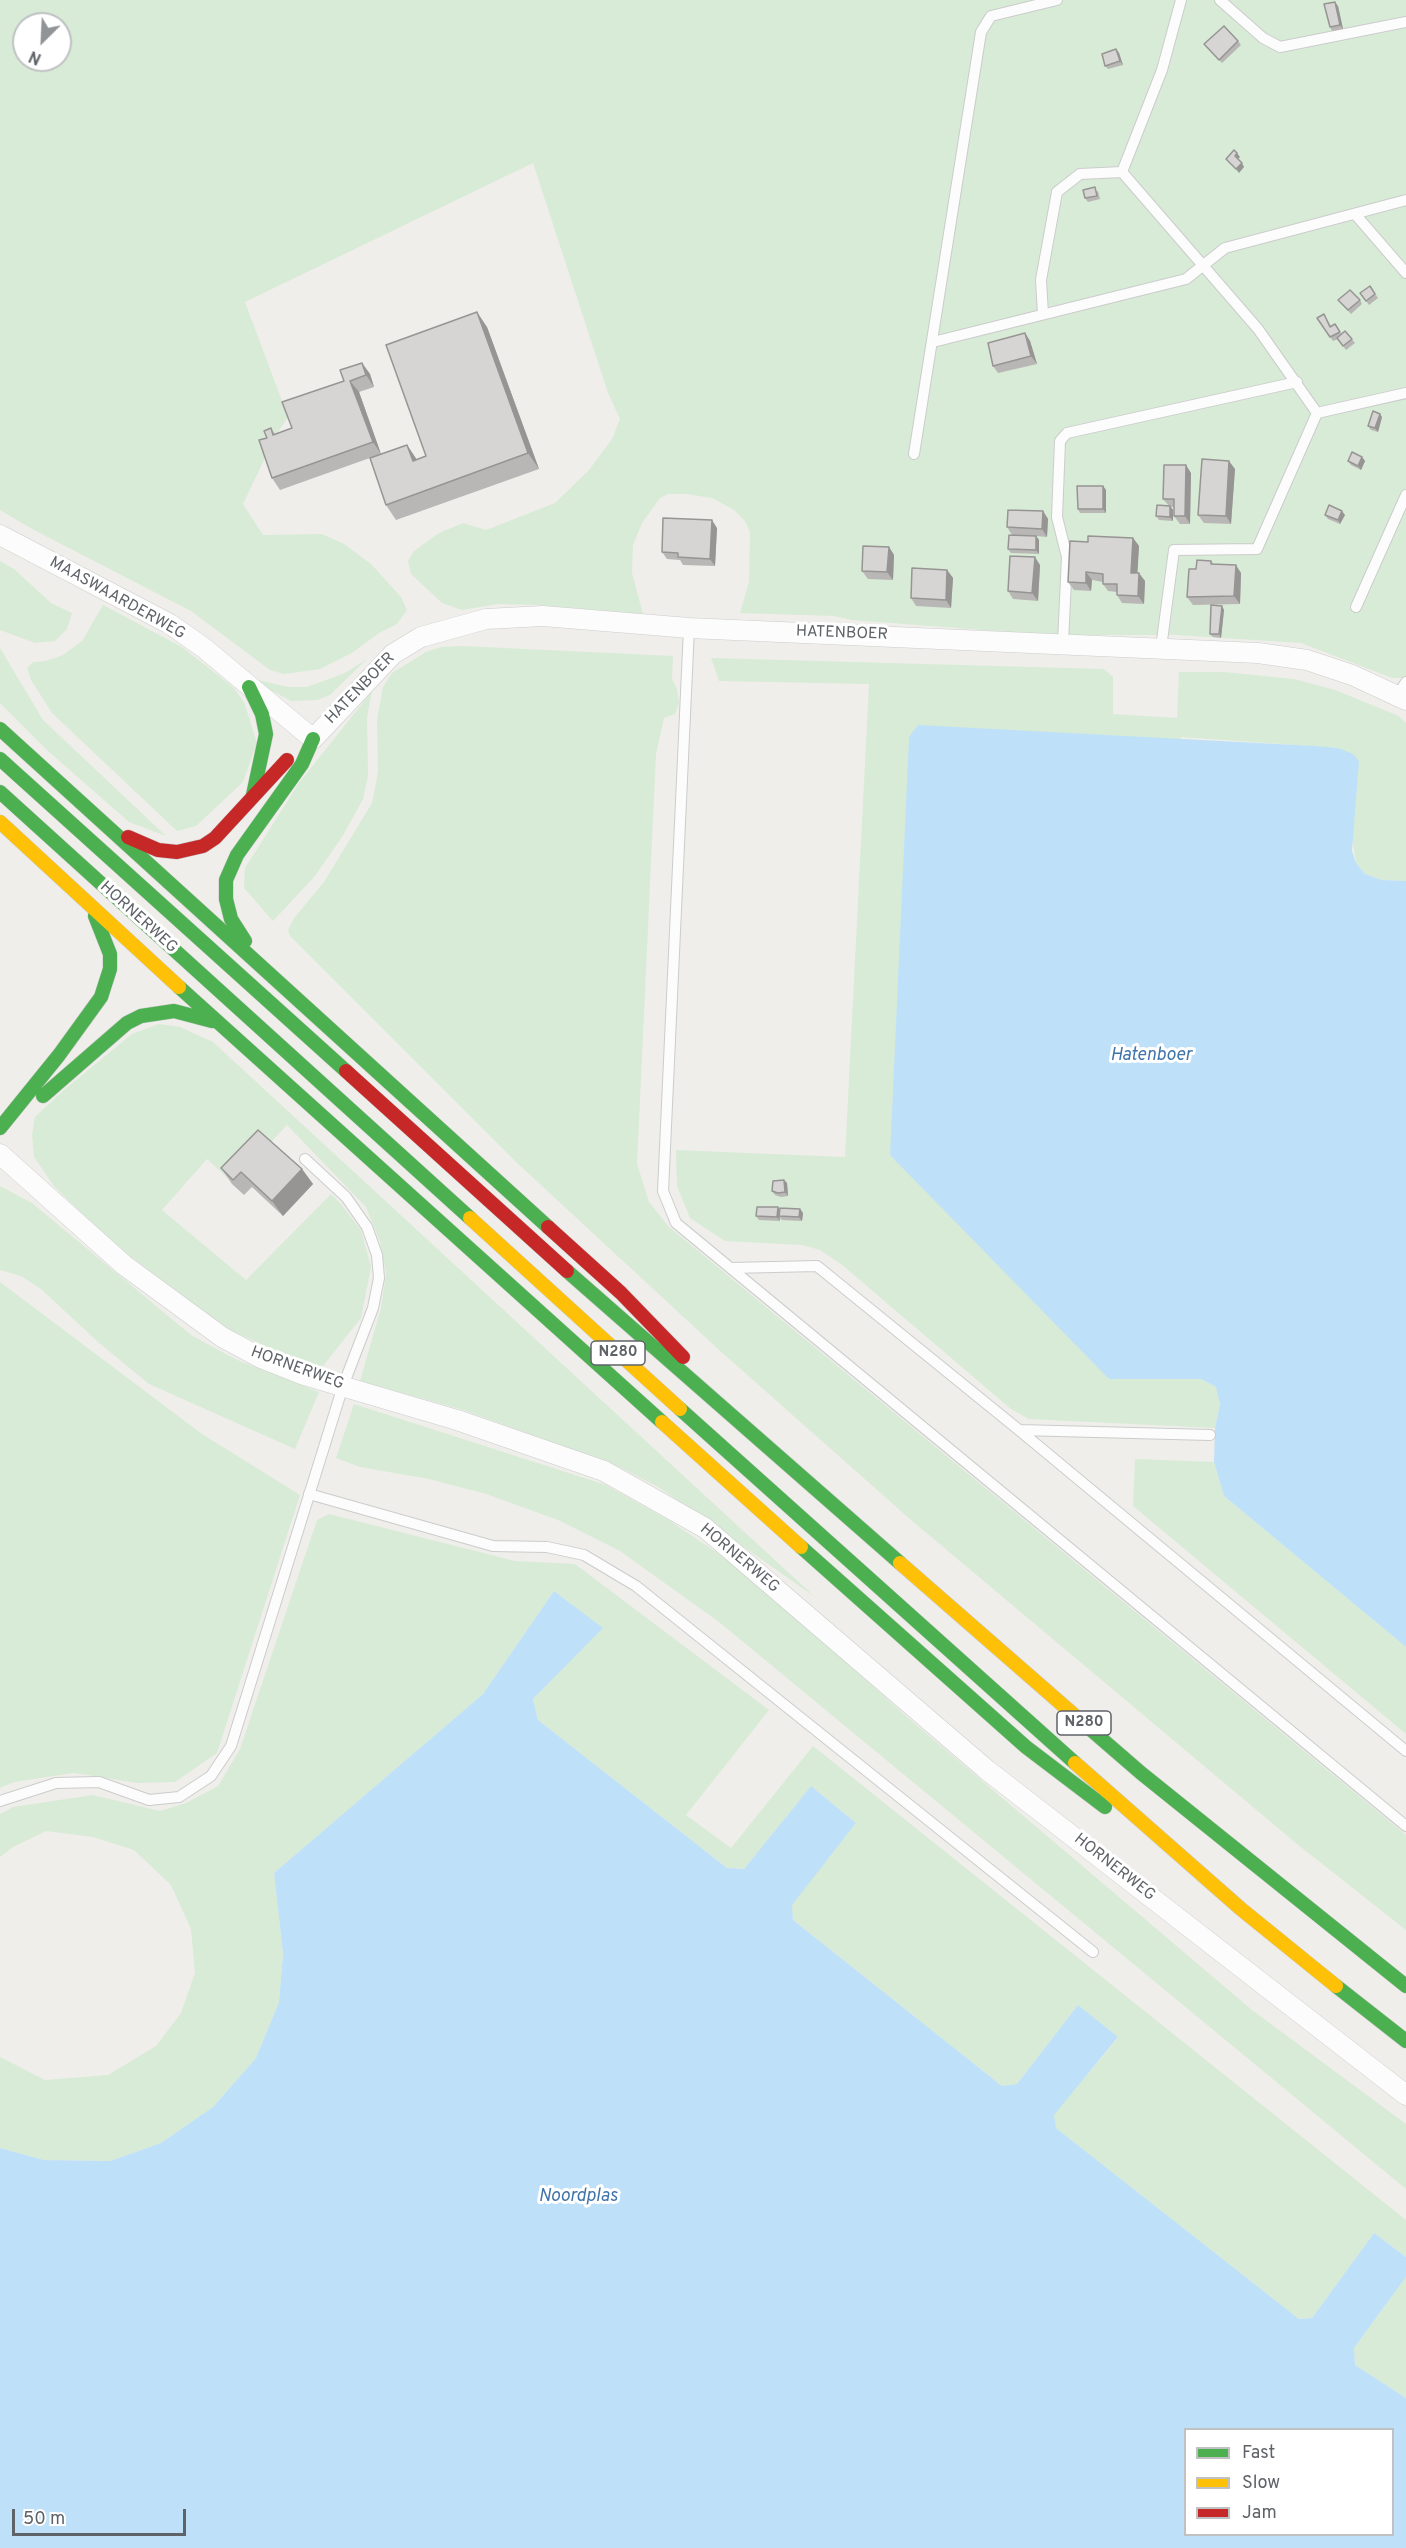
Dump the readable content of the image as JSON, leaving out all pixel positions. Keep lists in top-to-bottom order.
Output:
{
  "streets": {
    "main road": ["HORNERWEG", "N280"],
    "street": ["MAASWAARDERWEG", "HATENBOER"]
  },
  "crossings": [
    ["MAASWAARDERWEG", "HATENBOER"]
  ],
  "water": ["Hatenboer", "Noordplas"],
  "legend": ["Fast", "Slow", "Jam"],
  "scale_bar": "50 m",
  "north": "bottom left"
}
